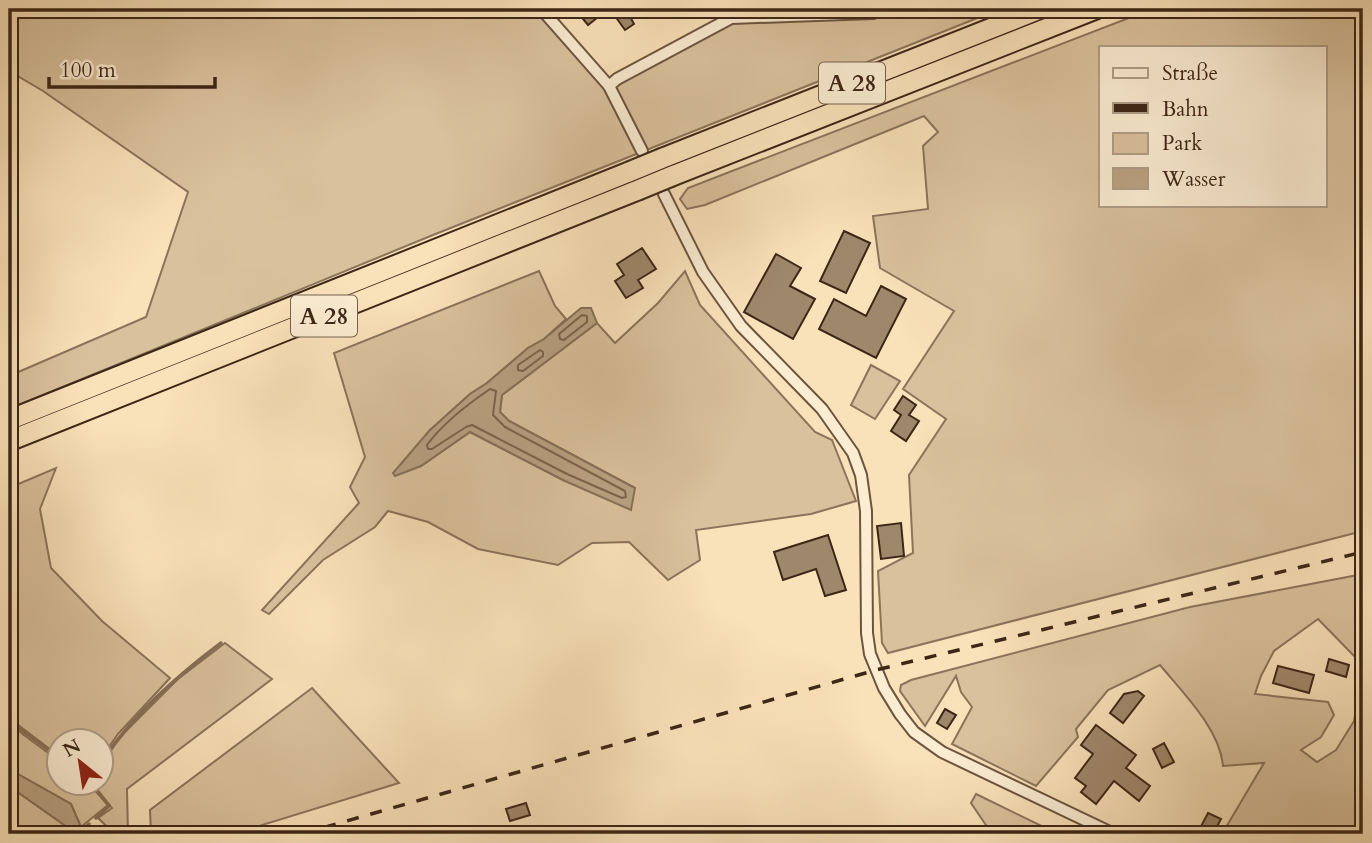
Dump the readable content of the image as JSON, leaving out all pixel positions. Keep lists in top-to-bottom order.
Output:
{
  "streets": {
    "highway": ["A 28"]
  },
  "legend": [
    "Straße",
    "Bahn",
    "Park",
    "Wasser"
  ],
  "scale_bar": "100 m",
  "north": "top left"
}
